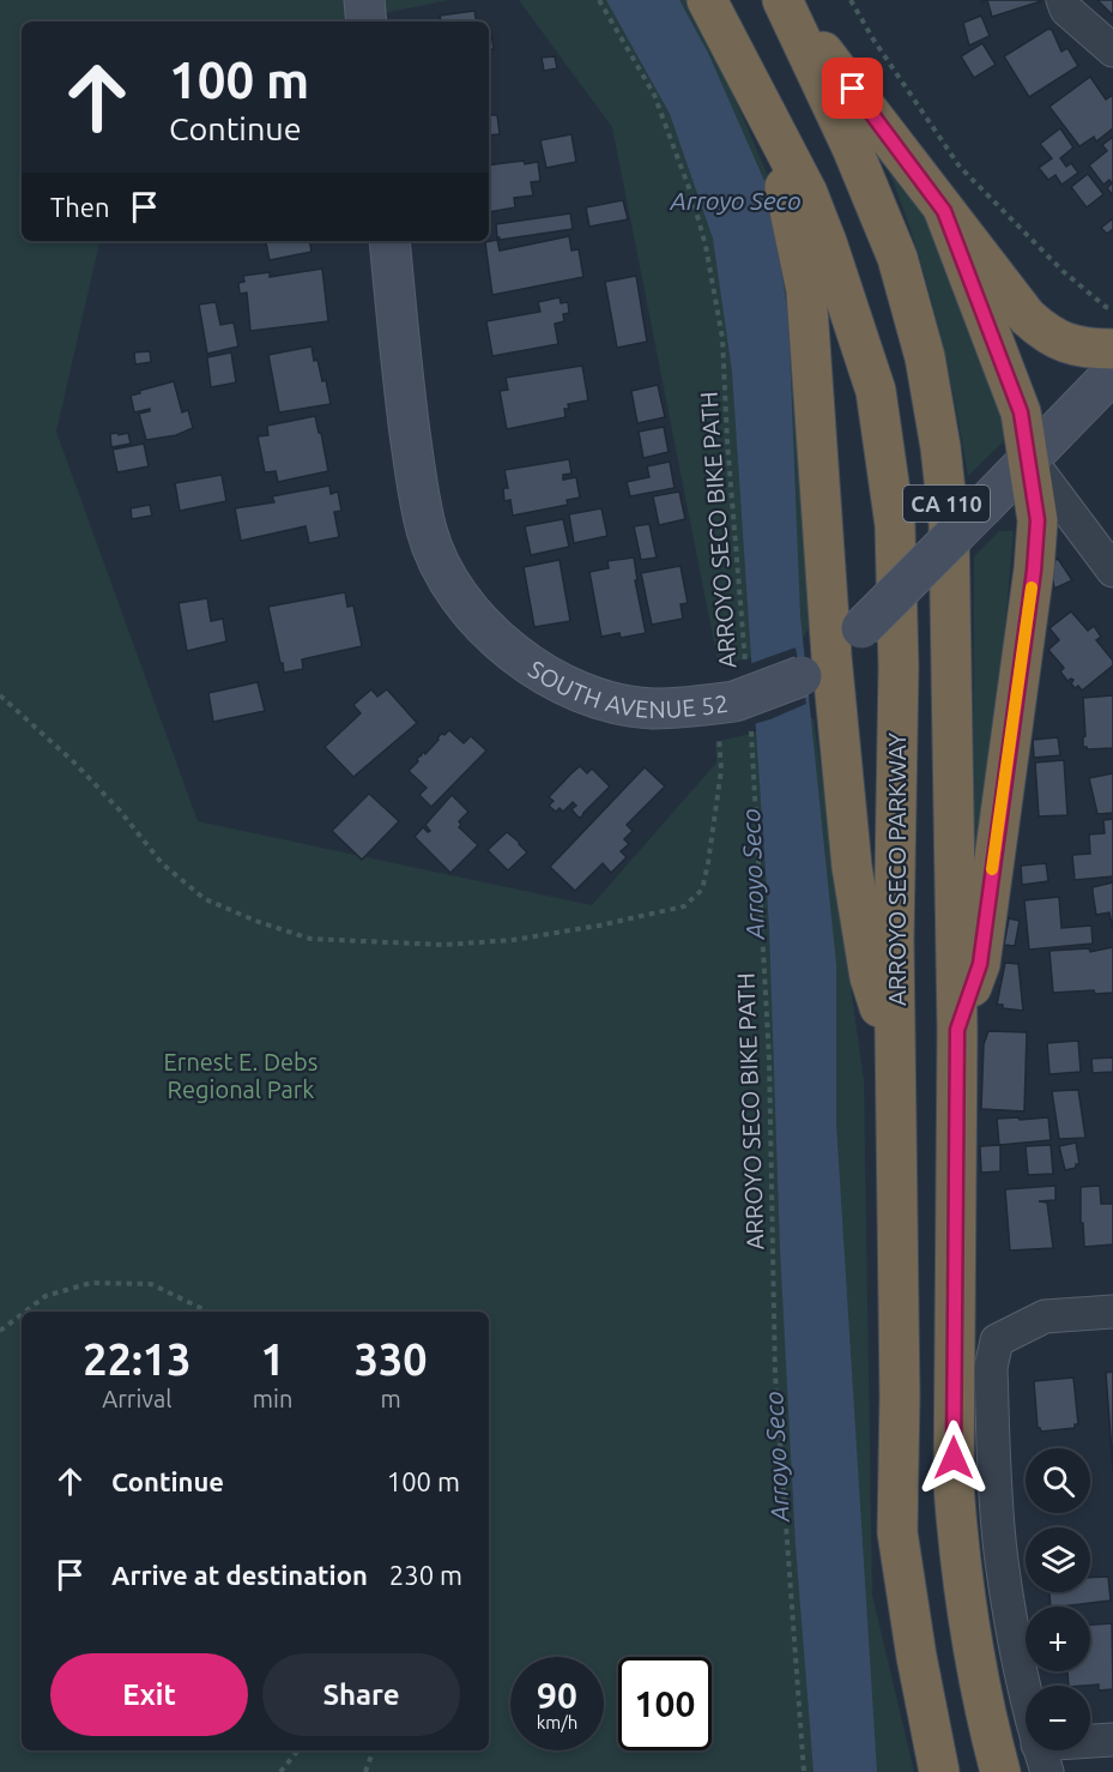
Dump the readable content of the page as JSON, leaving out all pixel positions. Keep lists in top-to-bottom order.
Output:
{
  "streets": {
    "highway": ["CA 110", "ARROYO SECO PARKWAY"],
    "street": ["SOUTH AVENUE 52"],
    "path": ["ARROYO SECO BIKE PATH"]
  },
  "crossings": [
    ["ARROYO SECO BIKE PATH", "SOUTH AVENUE 52"]
  ],
  "water": ["Arroyo Seco"],
  "parks": ["Ernest E. Debs Regional Park"],
  "page": {
    "turn": ["100 m", "Continue"],
    "then": "Then",
    "eta": [
      "22:13",
      "Arrival",
      "1",
      "min",
      "330",
      "m"
    ],
    "list": [
      {
        "name": "Continue",
        "value": "100 m"
      },
      {
        "name": "Arrive at destination",
        "value": "230 m"
      }
    ],
    "map_buttons": ["+", "−"],
    "buttons": ["Exit", "Share"],
    "speed": "90 km/h",
    "limit": "100"
  }
}
